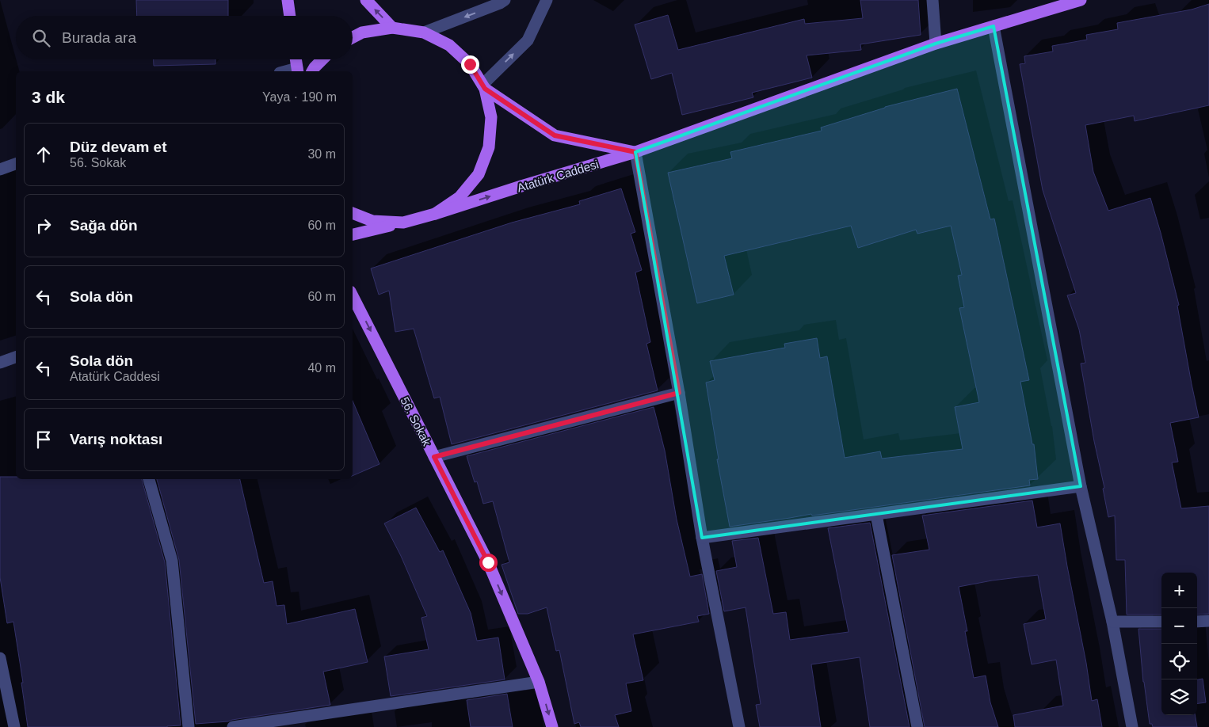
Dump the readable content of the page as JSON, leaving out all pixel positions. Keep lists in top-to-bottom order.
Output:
{
  "streets": {
    "main road": ["Atatürk Caddesi", "56. Sokak"]
  },
  "one_way": ["56. Sokak"],
  "page": {
    "search": "Burada ara",
    "heading": ["3 dk", "Yaya · 190 m"],
    "list": [
      ["Düz devam et", "56. Sokak", "30 m"],
      ["Sağa dön", "60 m"],
      ["Sola dön", "60 m"],
      ["Sola dön", "Atatürk Caddesi", "40 m"],
      "Varış noktası"
    ],
    "map_buttons": ["+", "−"]
  }
}
